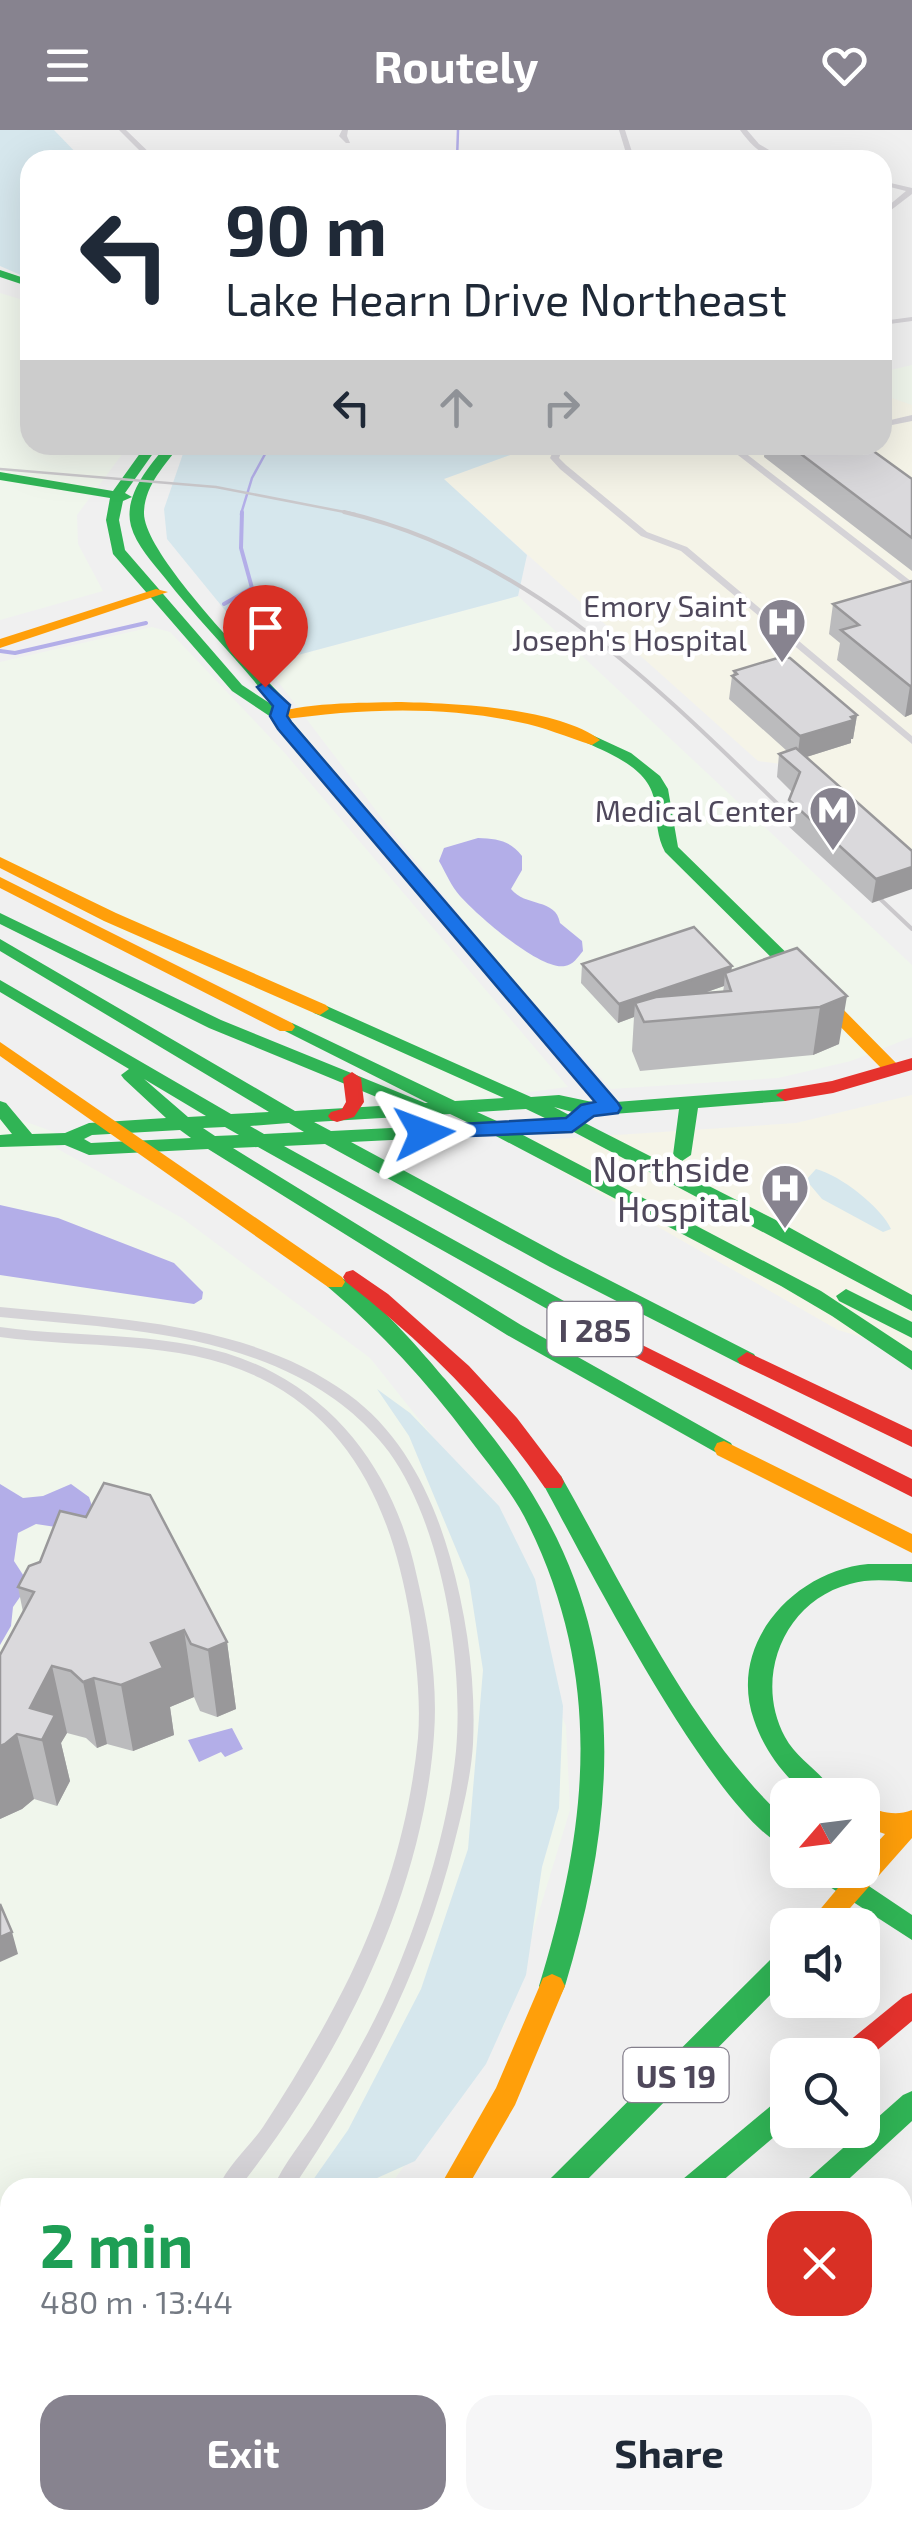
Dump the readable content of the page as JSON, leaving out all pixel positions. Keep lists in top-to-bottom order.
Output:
{
  "streets": {
    "main road": ["I 285", "US 19"]
  },
  "places": {
    "hospital": ["Emory Saint Joseph's Hospital", "Northside Hospital"],
    "metro station": ["Medical Center"]
  },
  "north": "bottom left",
  "page": {
    "header": "Routely",
    "turn": ["90 m", "Lake Hearn Drive Northeast"],
    "heading": ["2 min", "480 m · 13:44"],
    "buttons": ["Exit", "Share"]
  }
}
